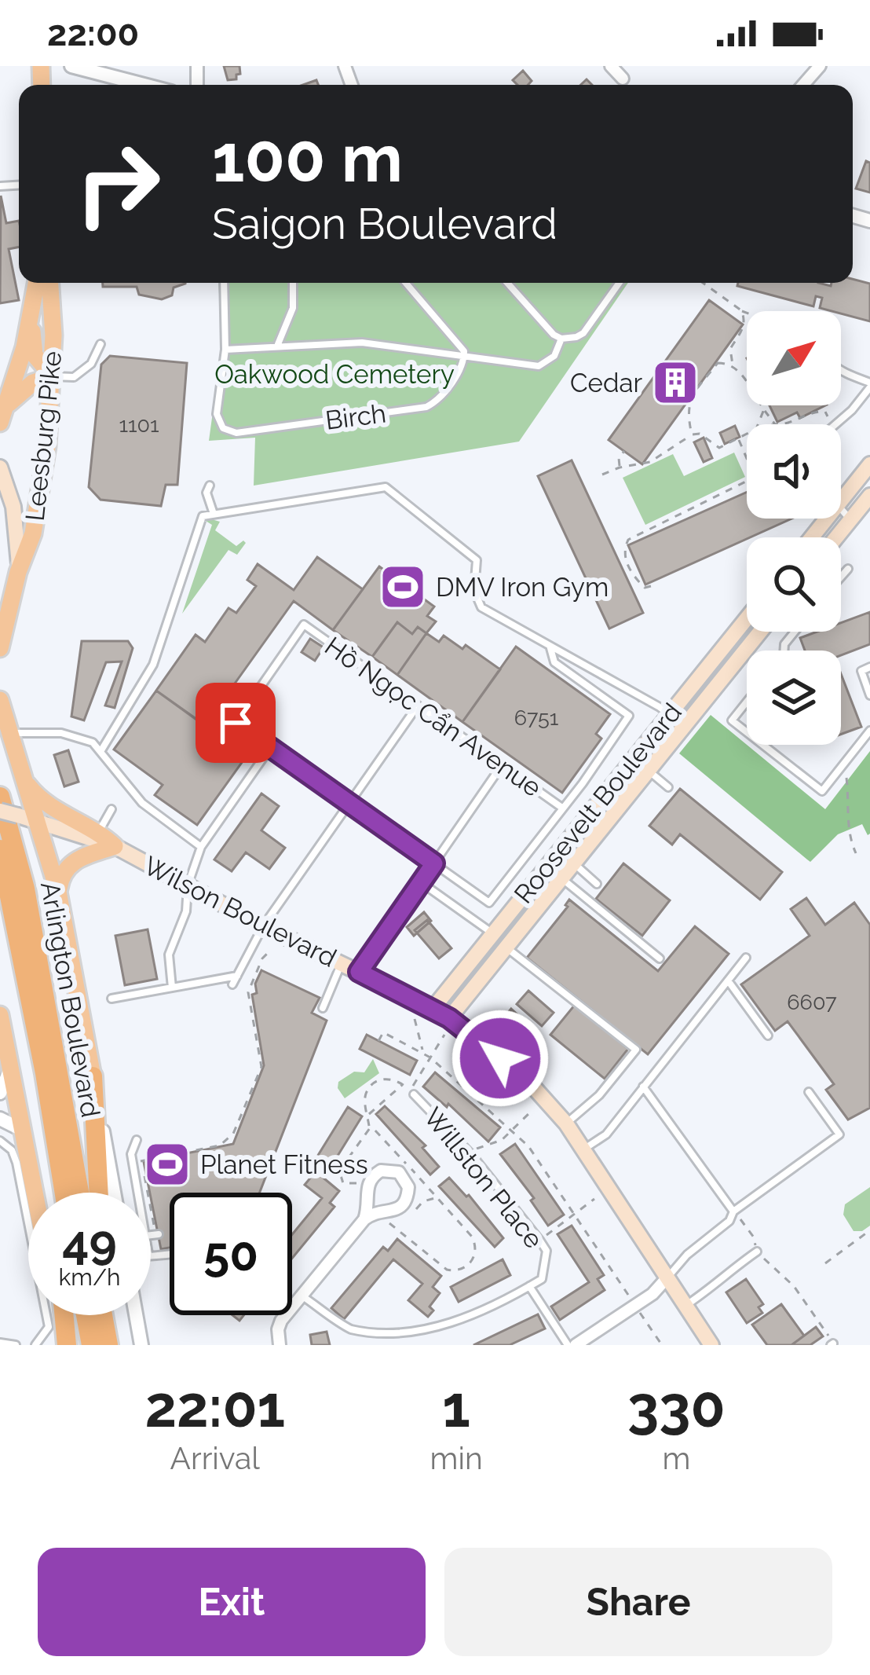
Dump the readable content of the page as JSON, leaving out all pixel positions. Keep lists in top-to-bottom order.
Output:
{
  "streets": {
    "highway": ["Arlington Boulevard"],
    "main road": ["Leesburg Pike", "Roosevelt Boulevard", "Wilson Boulevard"],
    "lane": ["Birch", "Hồ Ngọc Cẩn Avenue", "Willston Place"]
  },
  "crossings": [
    ["Roosevelt Boulevard", "Wilson Boulevard"]
  ],
  "parks": ["Oakwood Cemetery"],
  "places": {
    "building": ["Cedar"],
    "sports": ["DMV Iron Gym", "Planet Fitness"]
  },
  "house_numbers": ["1101", "6751", "6607"],
  "north": "top right",
  "page": {
    "status": "22:00",
    "turn": ["100 m", "Saigon Boulevard"],
    "speed": "49 km/h",
    "limit": "50",
    "eta": [
      "22:01",
      "Arrival",
      "1",
      "min",
      "330",
      "m"
    ],
    "buttons": ["Exit", "Share"]
  }
}
